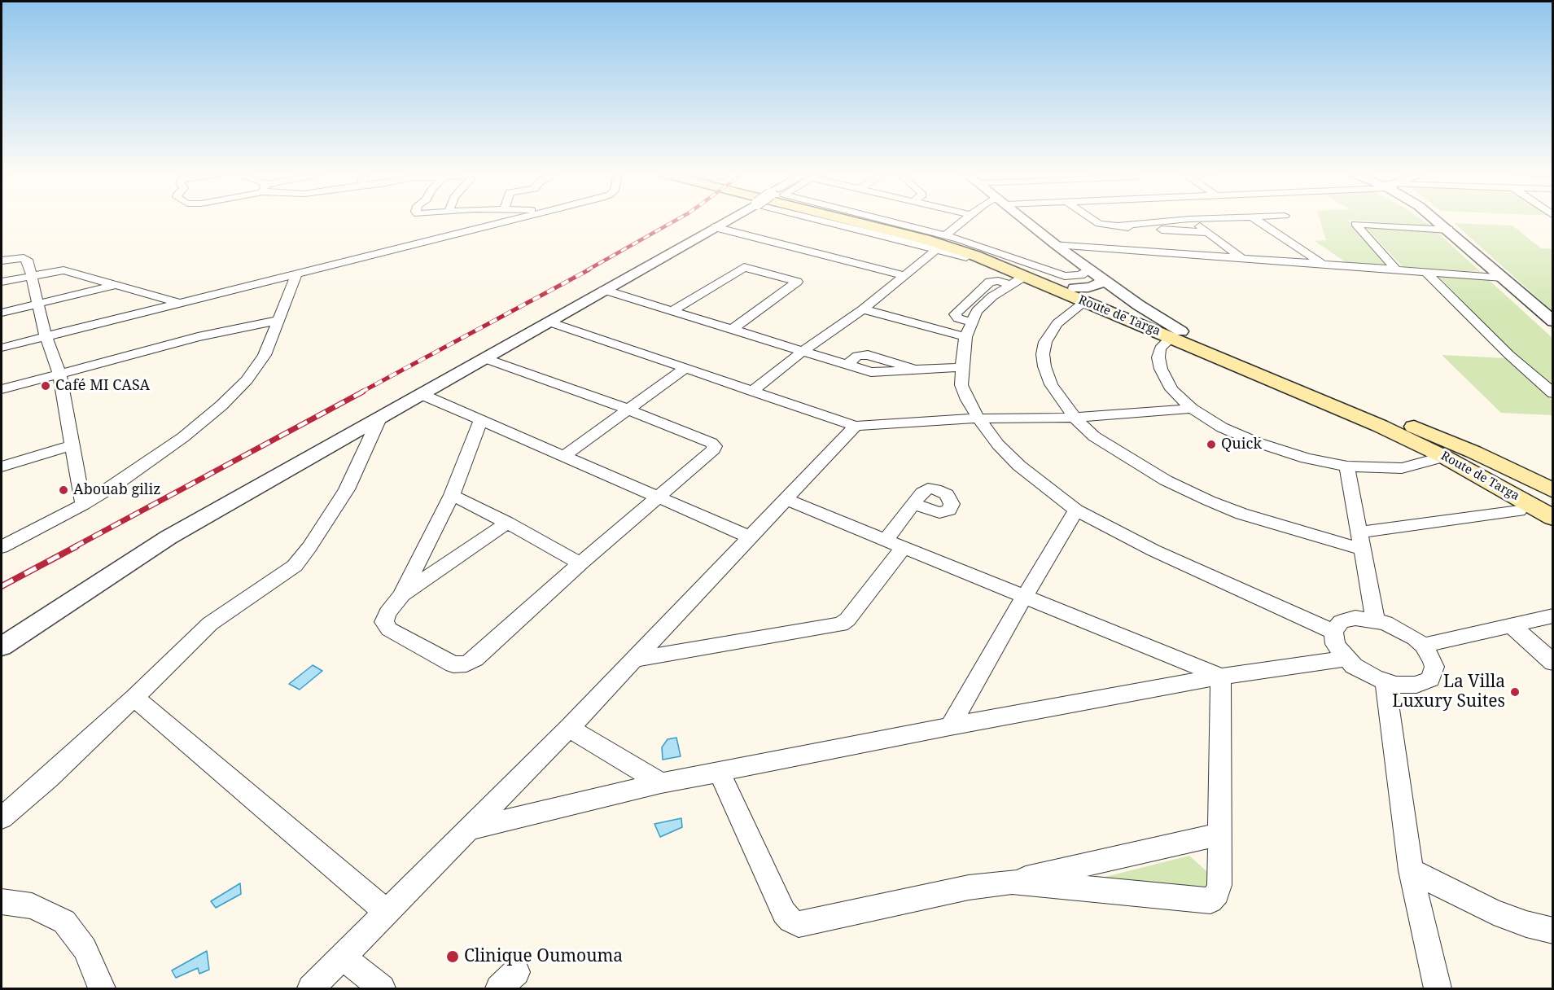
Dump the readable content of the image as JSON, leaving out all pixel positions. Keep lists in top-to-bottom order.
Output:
{
  "streets": {
    "main road": ["Route de Targa"]
  },
  "places": [
    "Café MI CASA",
    "Quick",
    "Abouab giliz",
    "La Villa Luxury Suites",
    "Clinique Oumouma"
  ]
}
